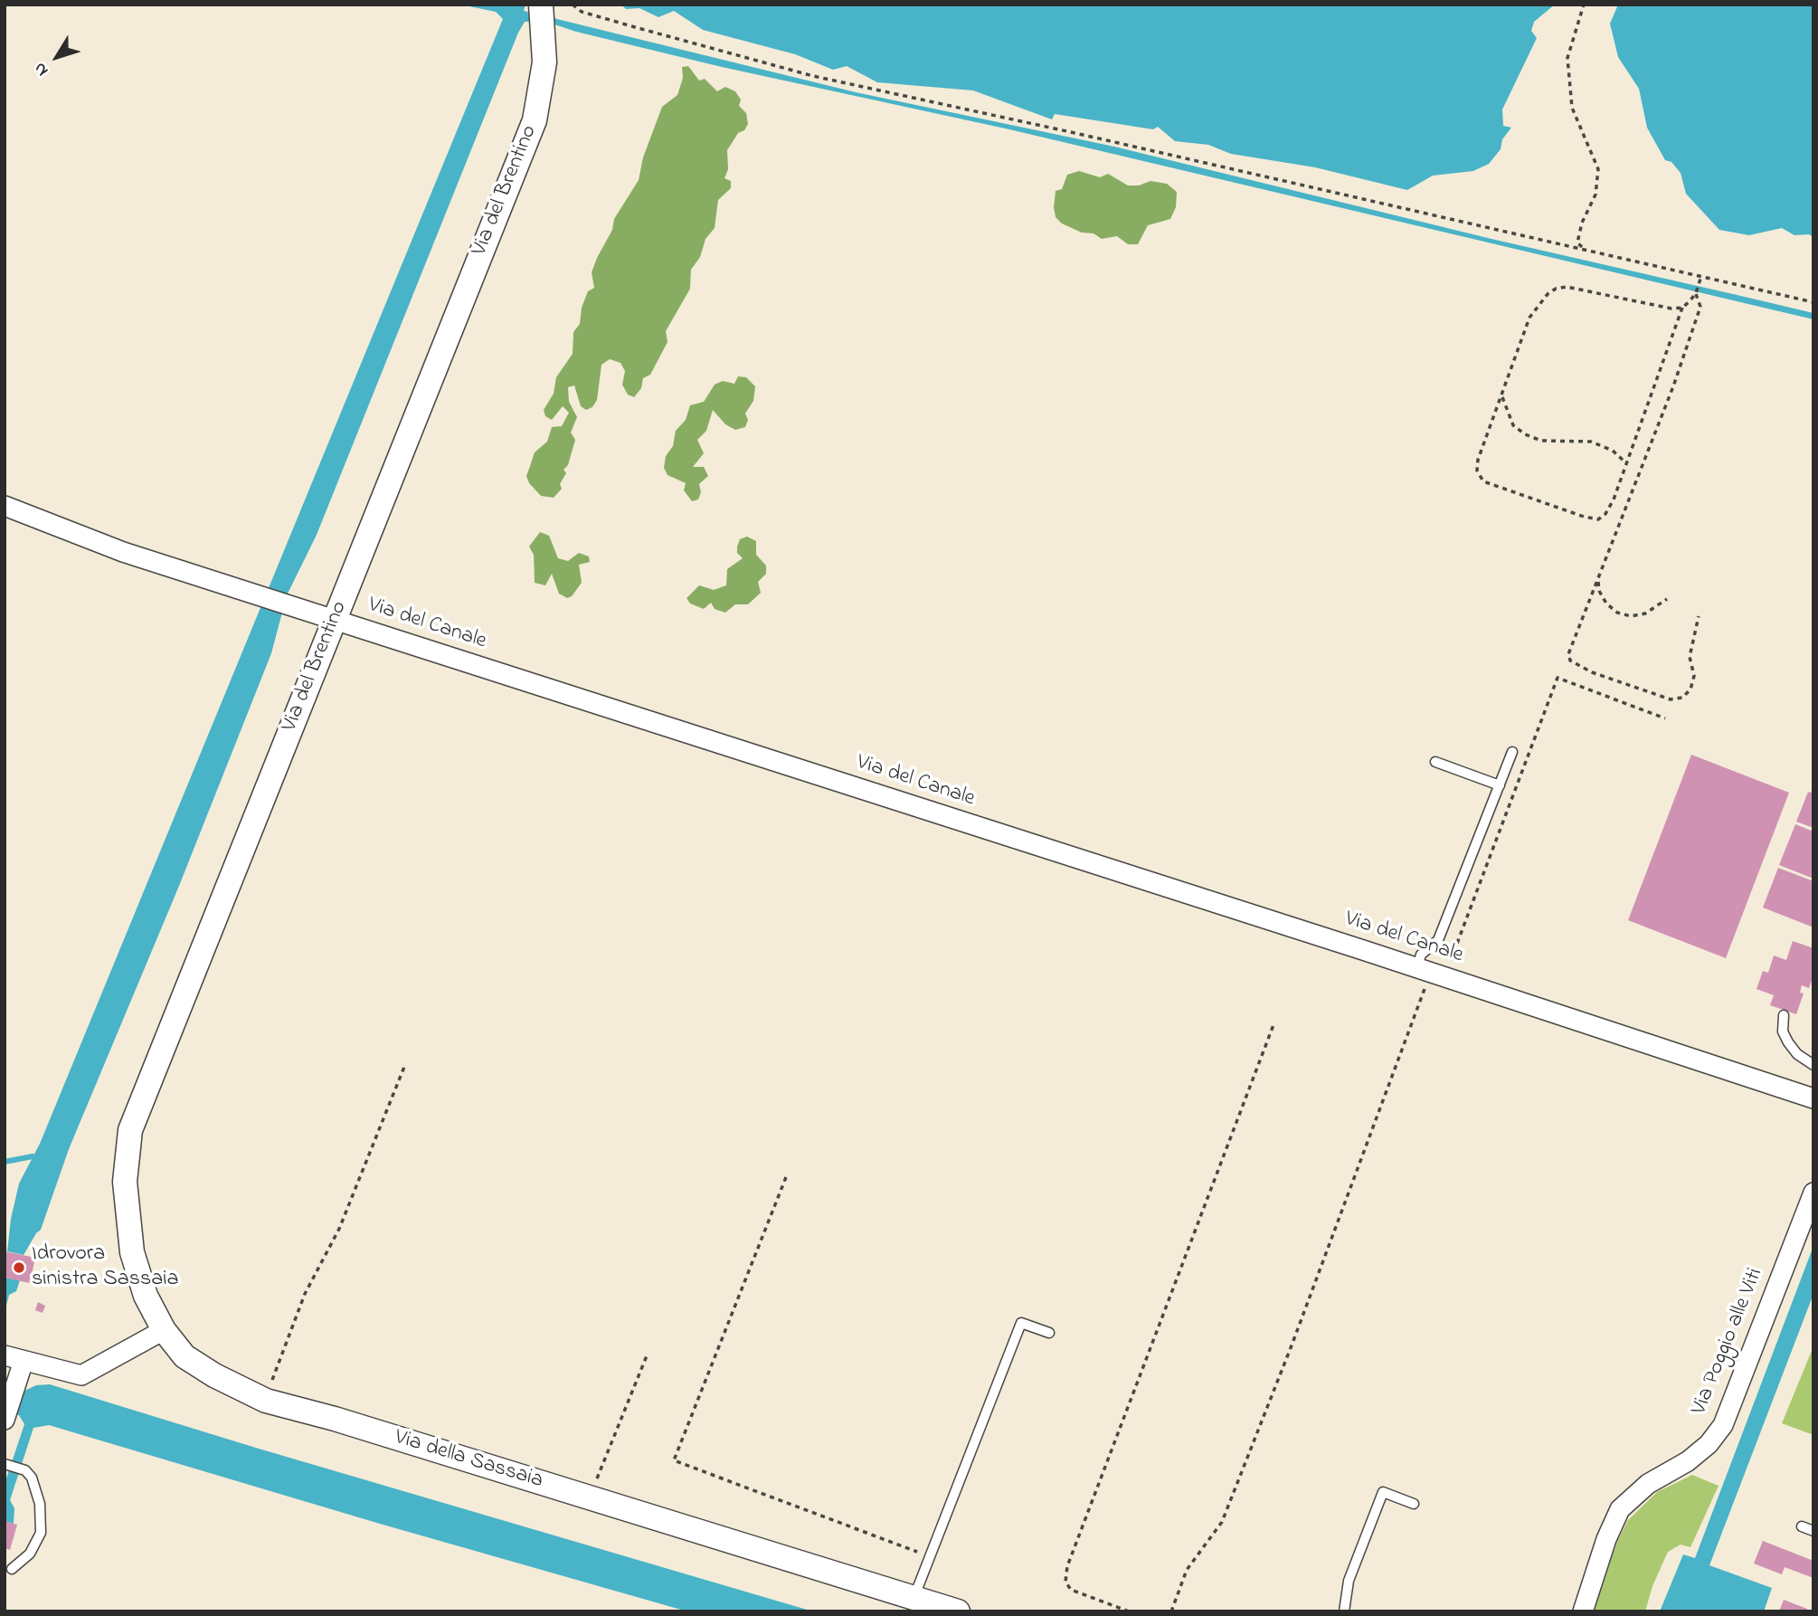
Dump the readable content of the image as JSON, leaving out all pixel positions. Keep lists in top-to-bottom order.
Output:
{
  "streets": {
    "street": [
      "Via del Brentino",
      "Via del Canale",
      "Via Poggio alle Viti",
      "Via della Sassaia"
    ]
  },
  "crossings": [
    ["Via del Brentino", "Via del Canale"],
    ["Via del Brentino", "Via della Sassaia"]
  ],
  "places": ["Idrovora sinistra Sassaia"],
  "north": "bottom left"
}
